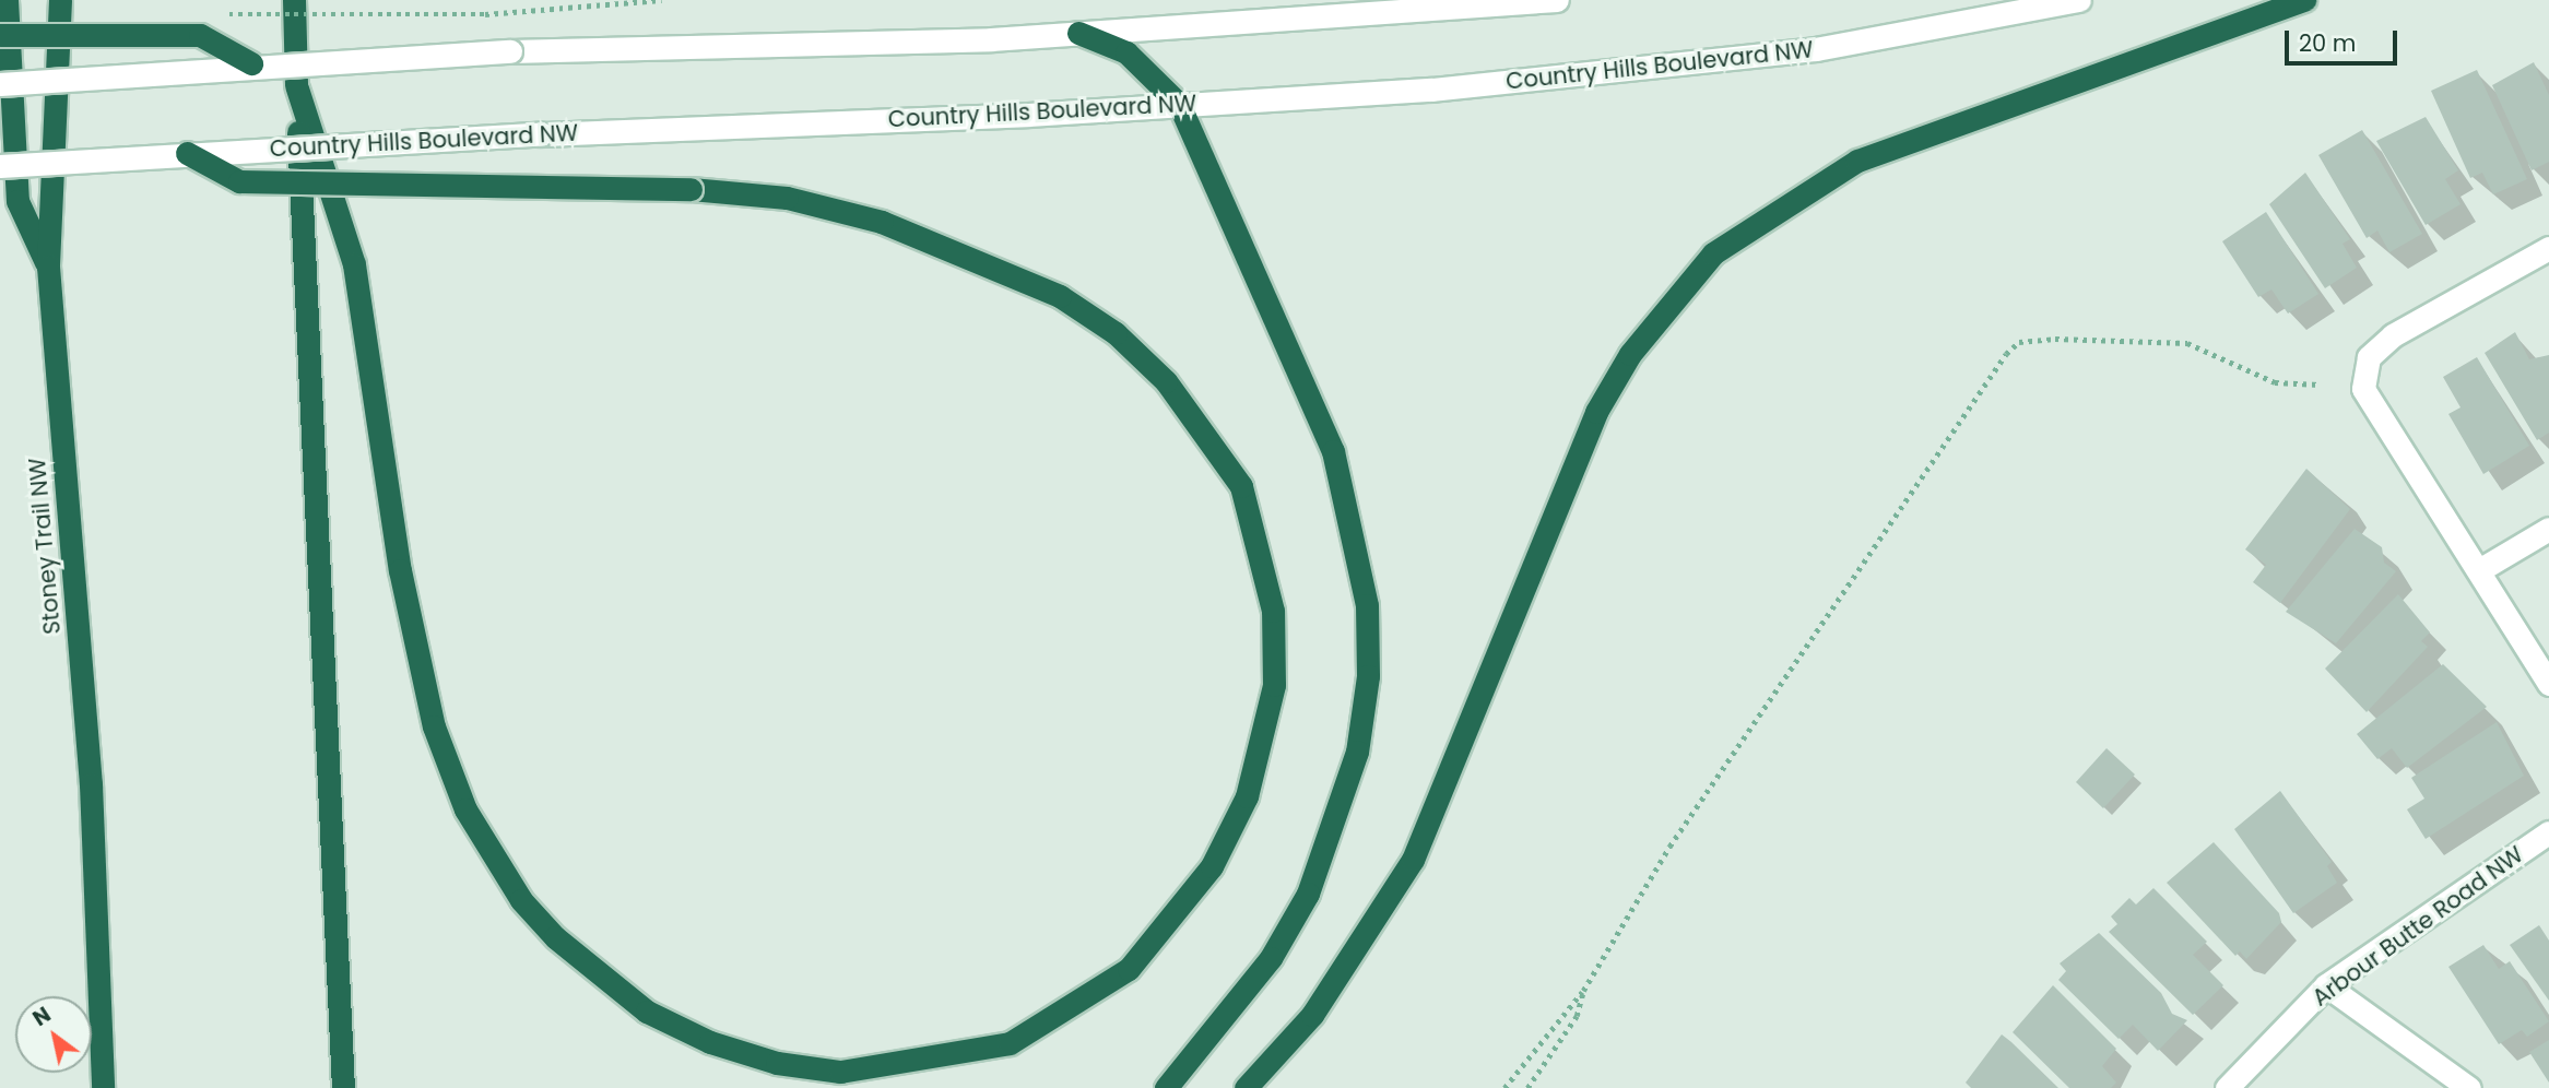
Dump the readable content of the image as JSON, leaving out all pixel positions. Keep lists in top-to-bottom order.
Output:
{
  "streets": {
    "highway": ["Stoney Trail NW"],
    "main road": ["Country Hills Boulevard NW", "Arbour Butte Road NW"]
  },
  "scale_bar": "20 m",
  "north": "top left"
}
